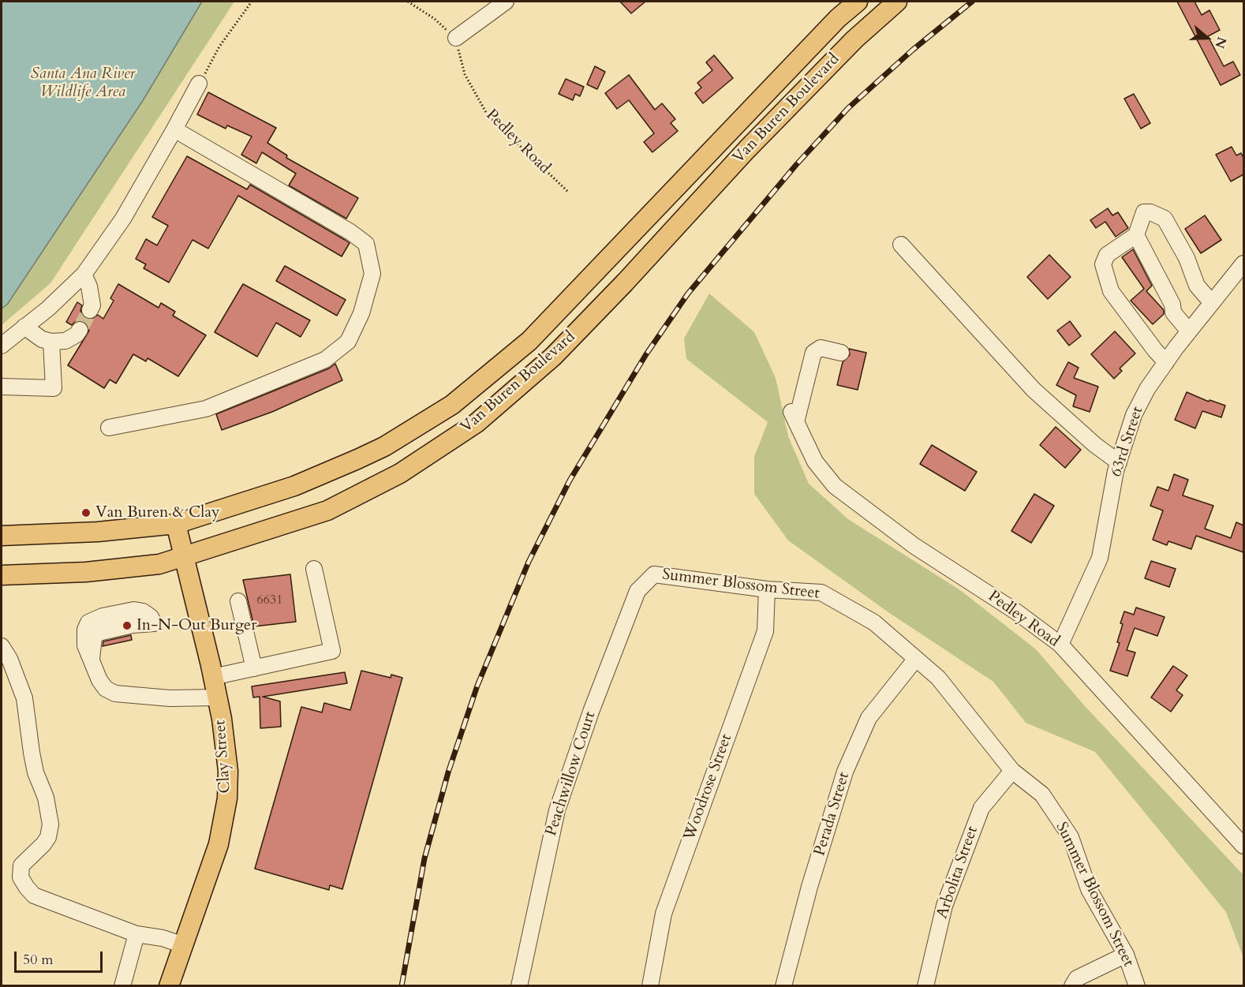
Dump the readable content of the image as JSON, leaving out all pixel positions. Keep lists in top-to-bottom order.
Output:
{
  "streets": {
    "main road": ["Van Buren Boulevard", "Clay Street"],
    "street": [
      "Pedley Road",
      "63rd Street",
      "Summer Blossom Street",
      "Peachwillow Court",
      "Woodrose Street",
      "Perada Street",
      "Arbolita Street"
    ]
  },
  "crossings": [
    ["Van Buren Boulevard", "Clay Street"],
    ["Pedley Road", "63rd Street"],
    ["Summer Blossom Street", "Peachwillow Court"],
    ["Summer Blossom Street", "Woodrose Street"],
    ["Summer Blossom Street", "Perada Street"],
    ["Summer Blossom Street", "Arbolita Street"]
  ],
  "parks": ["Santa Ana River Wildlife Area"],
  "places": ["Van Buren & Clay", "In-N-Out Burger"],
  "house_numbers": ["6631"],
  "scale_bar": "50 m",
  "north": "right"
}
